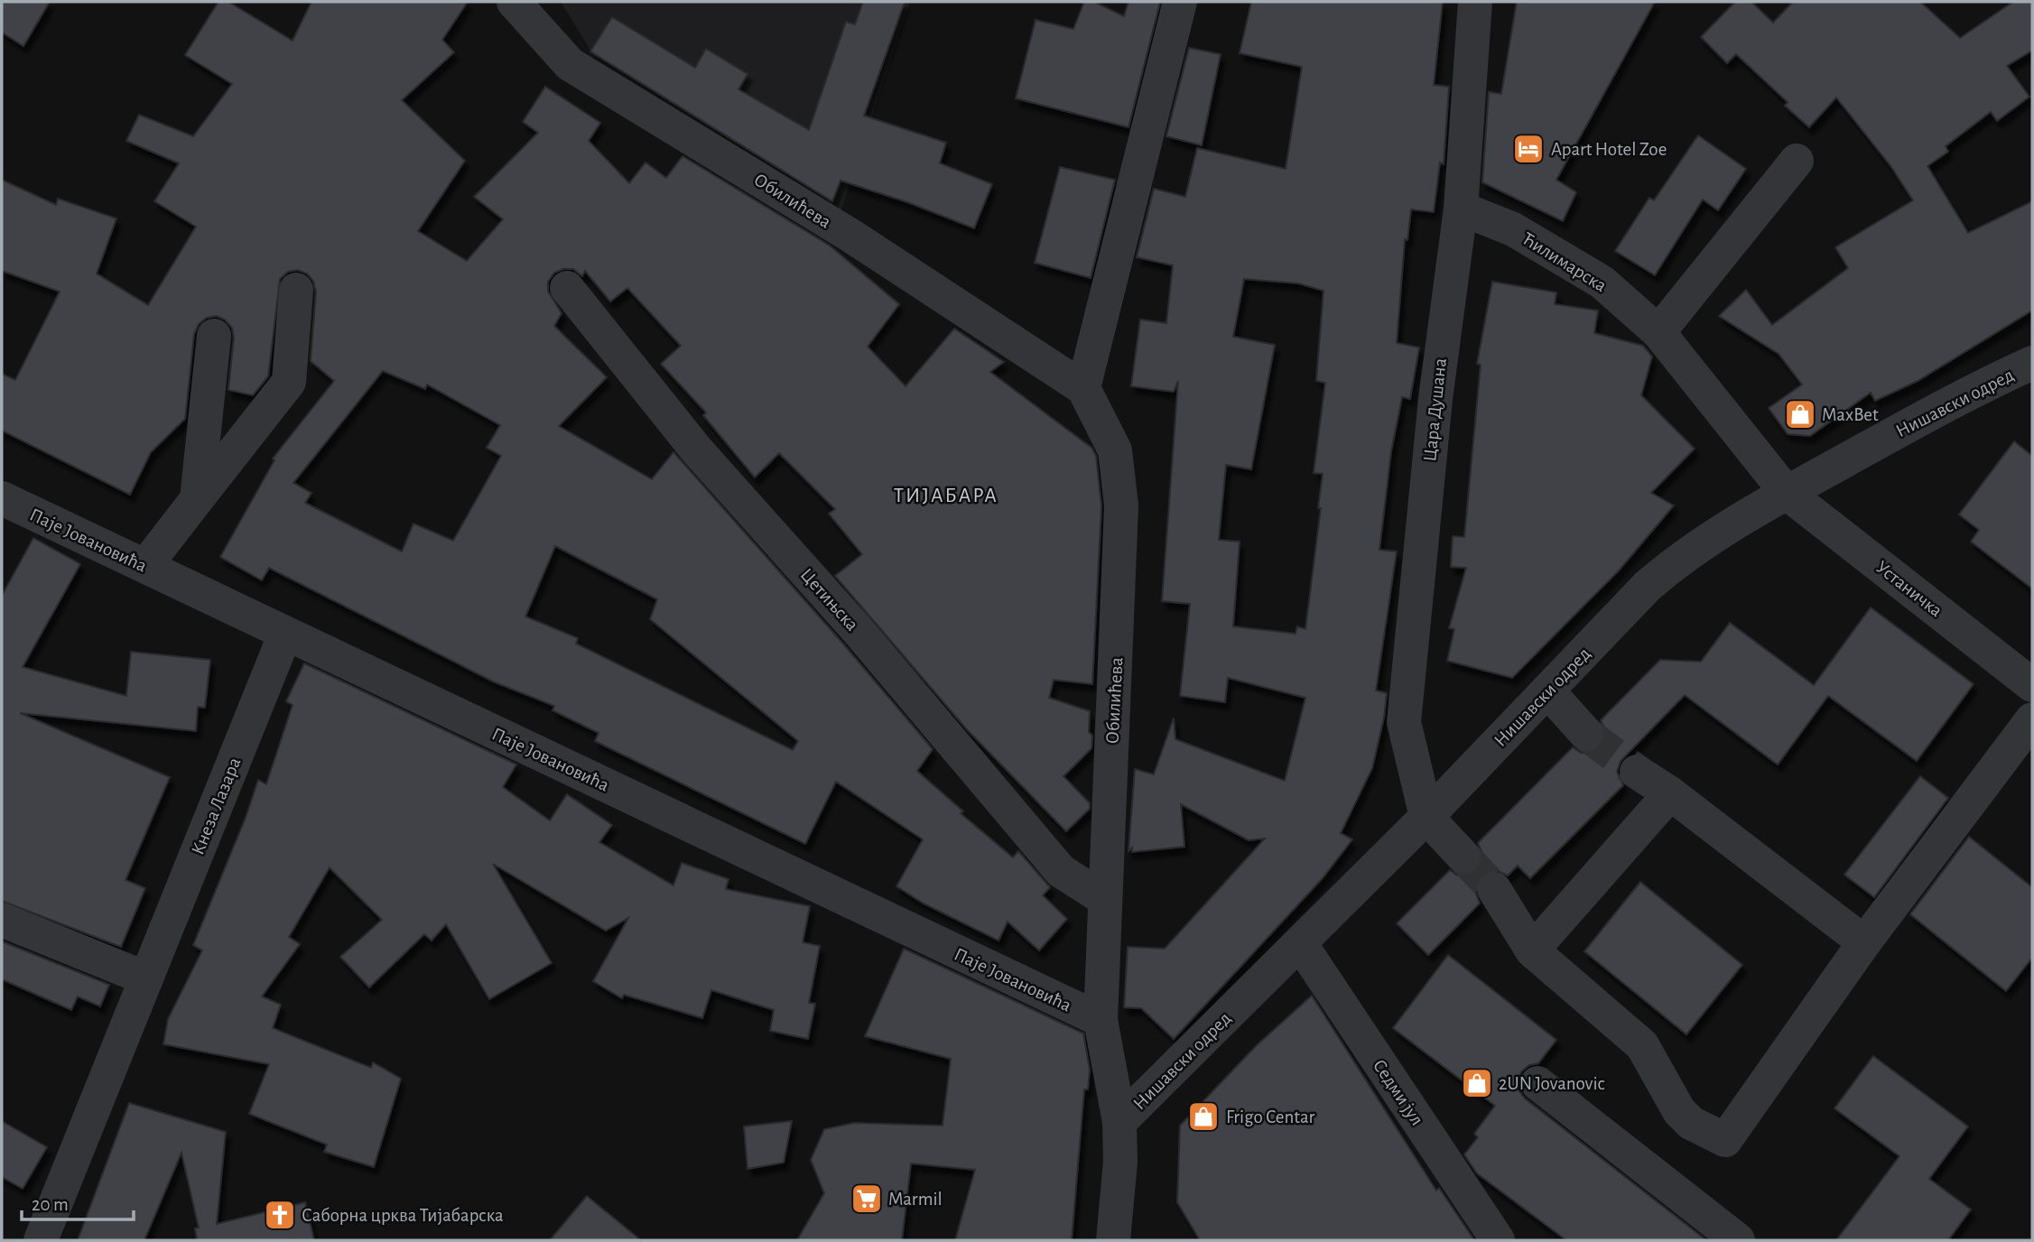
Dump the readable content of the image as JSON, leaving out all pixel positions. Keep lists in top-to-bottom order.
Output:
{
  "streets": {
    "street": [
      "Обилићева",
      "Ћилимарска",
      "Нишавски одред",
      "Цара Душана",
      "Паје Јовановића",
      "Устаничка",
      "Цетињска",
      "Кнеза Лазара",
      "Седми јул"
    ]
  },
  "crossings": [
    ["Обилићева", "Нишавски одред"],
    ["Обилићева", "Паје Јовановића"],
    ["Обилићева", "Цетињска"],
    ["Ћилимарска", "Нишавски одред"],
    ["Ћилимарска", "Цара Душана"],
    ["Ћилимарска", "Устаничка"],
    ["Нишавски одред", "Цара Душана"],
    ["Нишавски одред", "Устаничка"],
    ["Нишавски одред", "Седми јул"],
    ["Паје Јовановића", "Кнеза Лазара"]
  ],
  "districts": ["ТИЈАБАРА"],
  "places": {
    "hotel": ["Apart Hotel Zoe"],
    "shop": ["MaxBet", "2UN Jovanovic", "Frigo Centar"],
    "supermarket": ["Marmil"],
    "church": ["Саборна црква Тијабарска"]
  },
  "scale_bar": "20 m"
}
